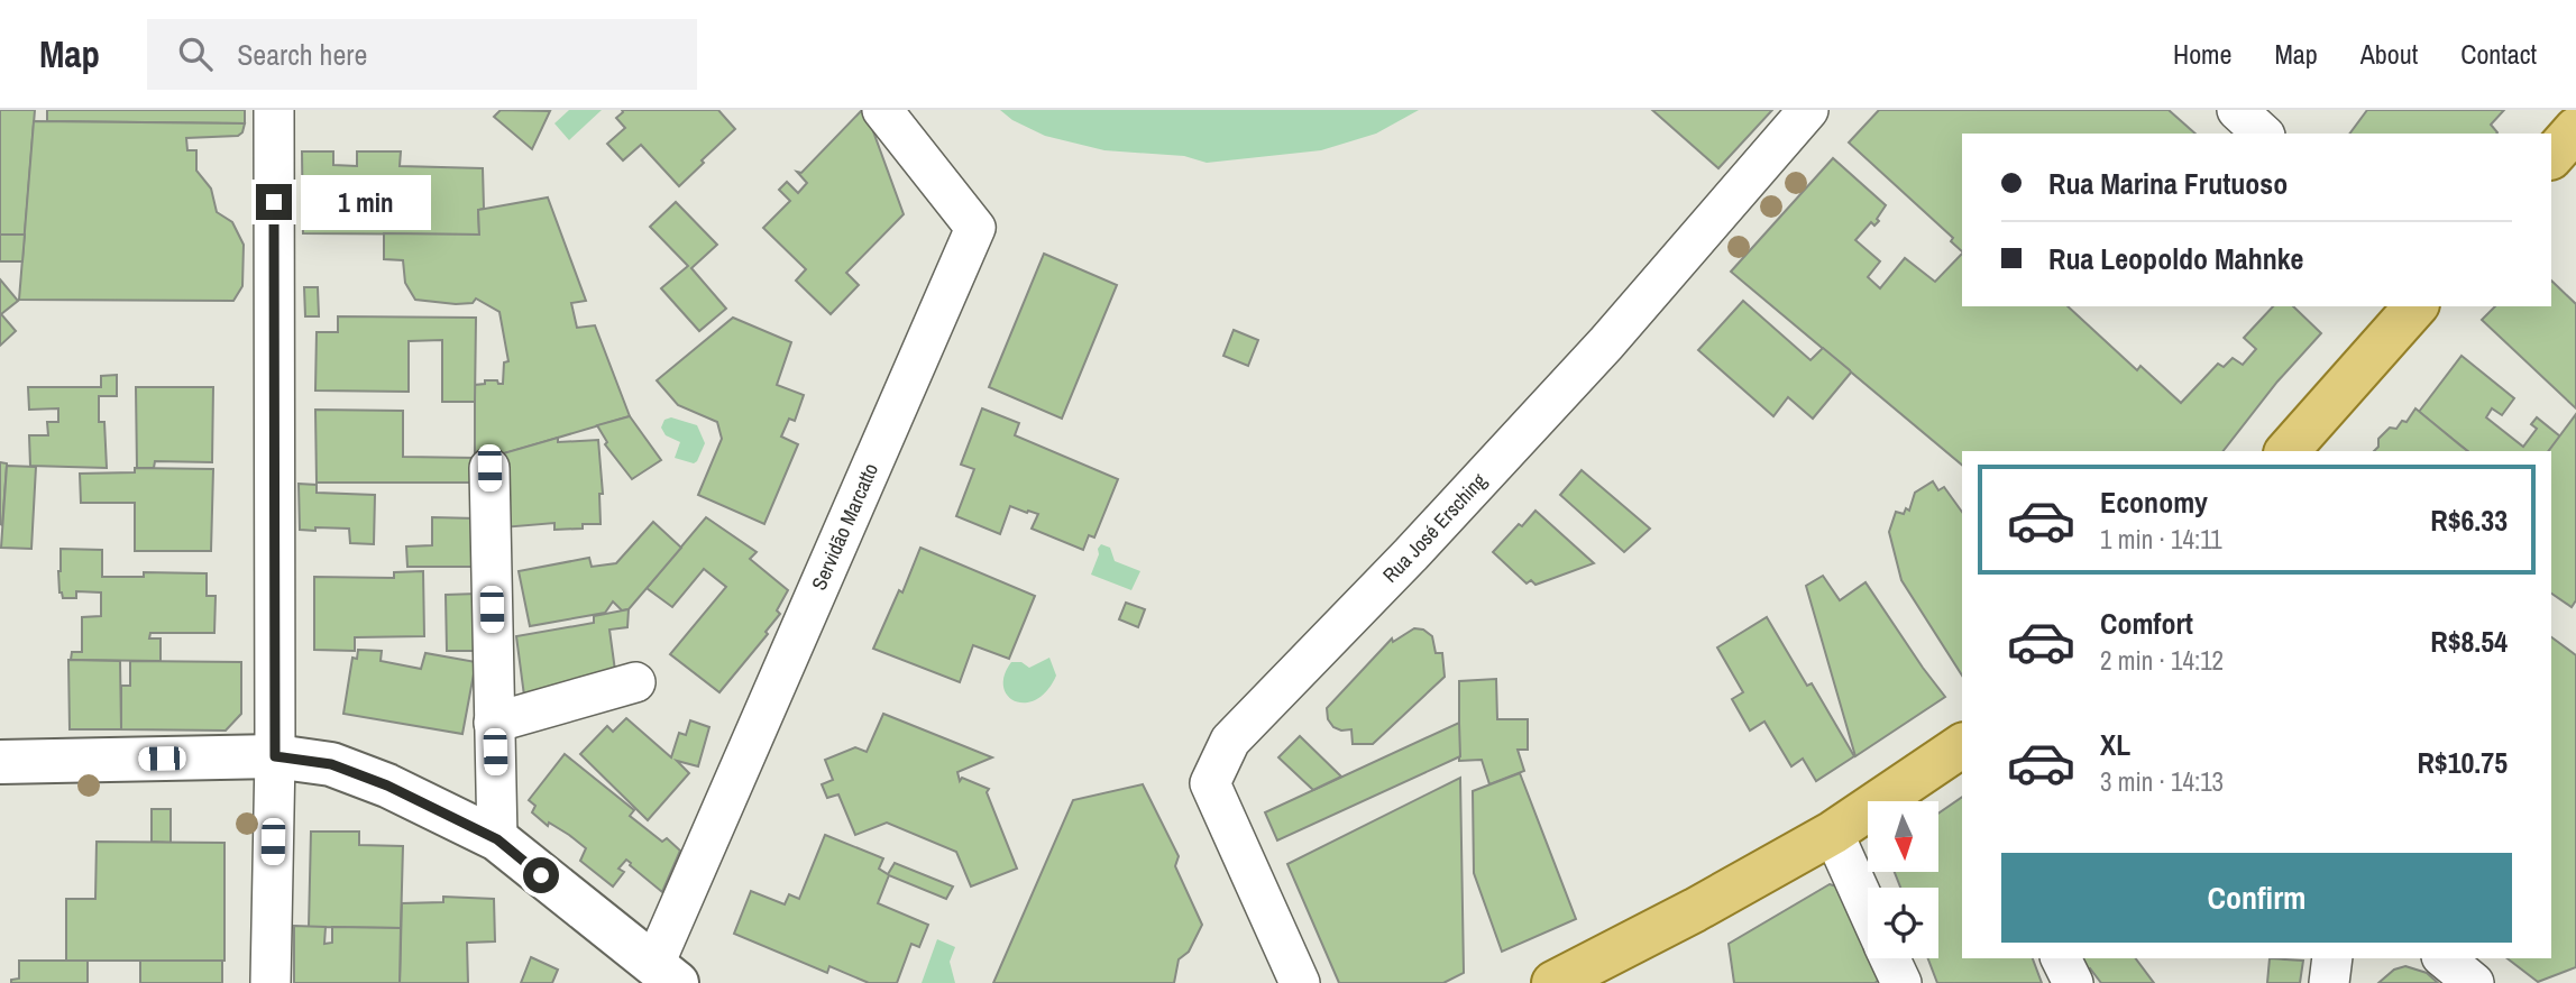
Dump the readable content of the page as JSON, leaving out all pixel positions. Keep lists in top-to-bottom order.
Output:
{
  "streets": {
    "street": ["Servidão Marcatto", "Rua José Ersching"]
  },
  "north": "bottom",
  "page": {
    "header": "Map",
    "search": "Search here",
    "nav": [
      "Home",
      "Map",
      "About",
      "Contact"
    ],
    "banner": ["Rua Marina Frutuoso", "Rua Leopoldo Mahnke"],
    "bubble": "1 min",
    "list": [
      {
        "name": "Economy",
        "note": "1 min · 14:11",
        "value": "R$6.33"
      },
      {
        "name": "Comfort",
        "note": "2 min · 14:12",
        "value": "R$8.54"
      },
      {
        "name": "XL",
        "note": "3 min · 14:13",
        "value": "R$10.75"
      }
    ],
    "buttons": "Confirm"
  }
}
